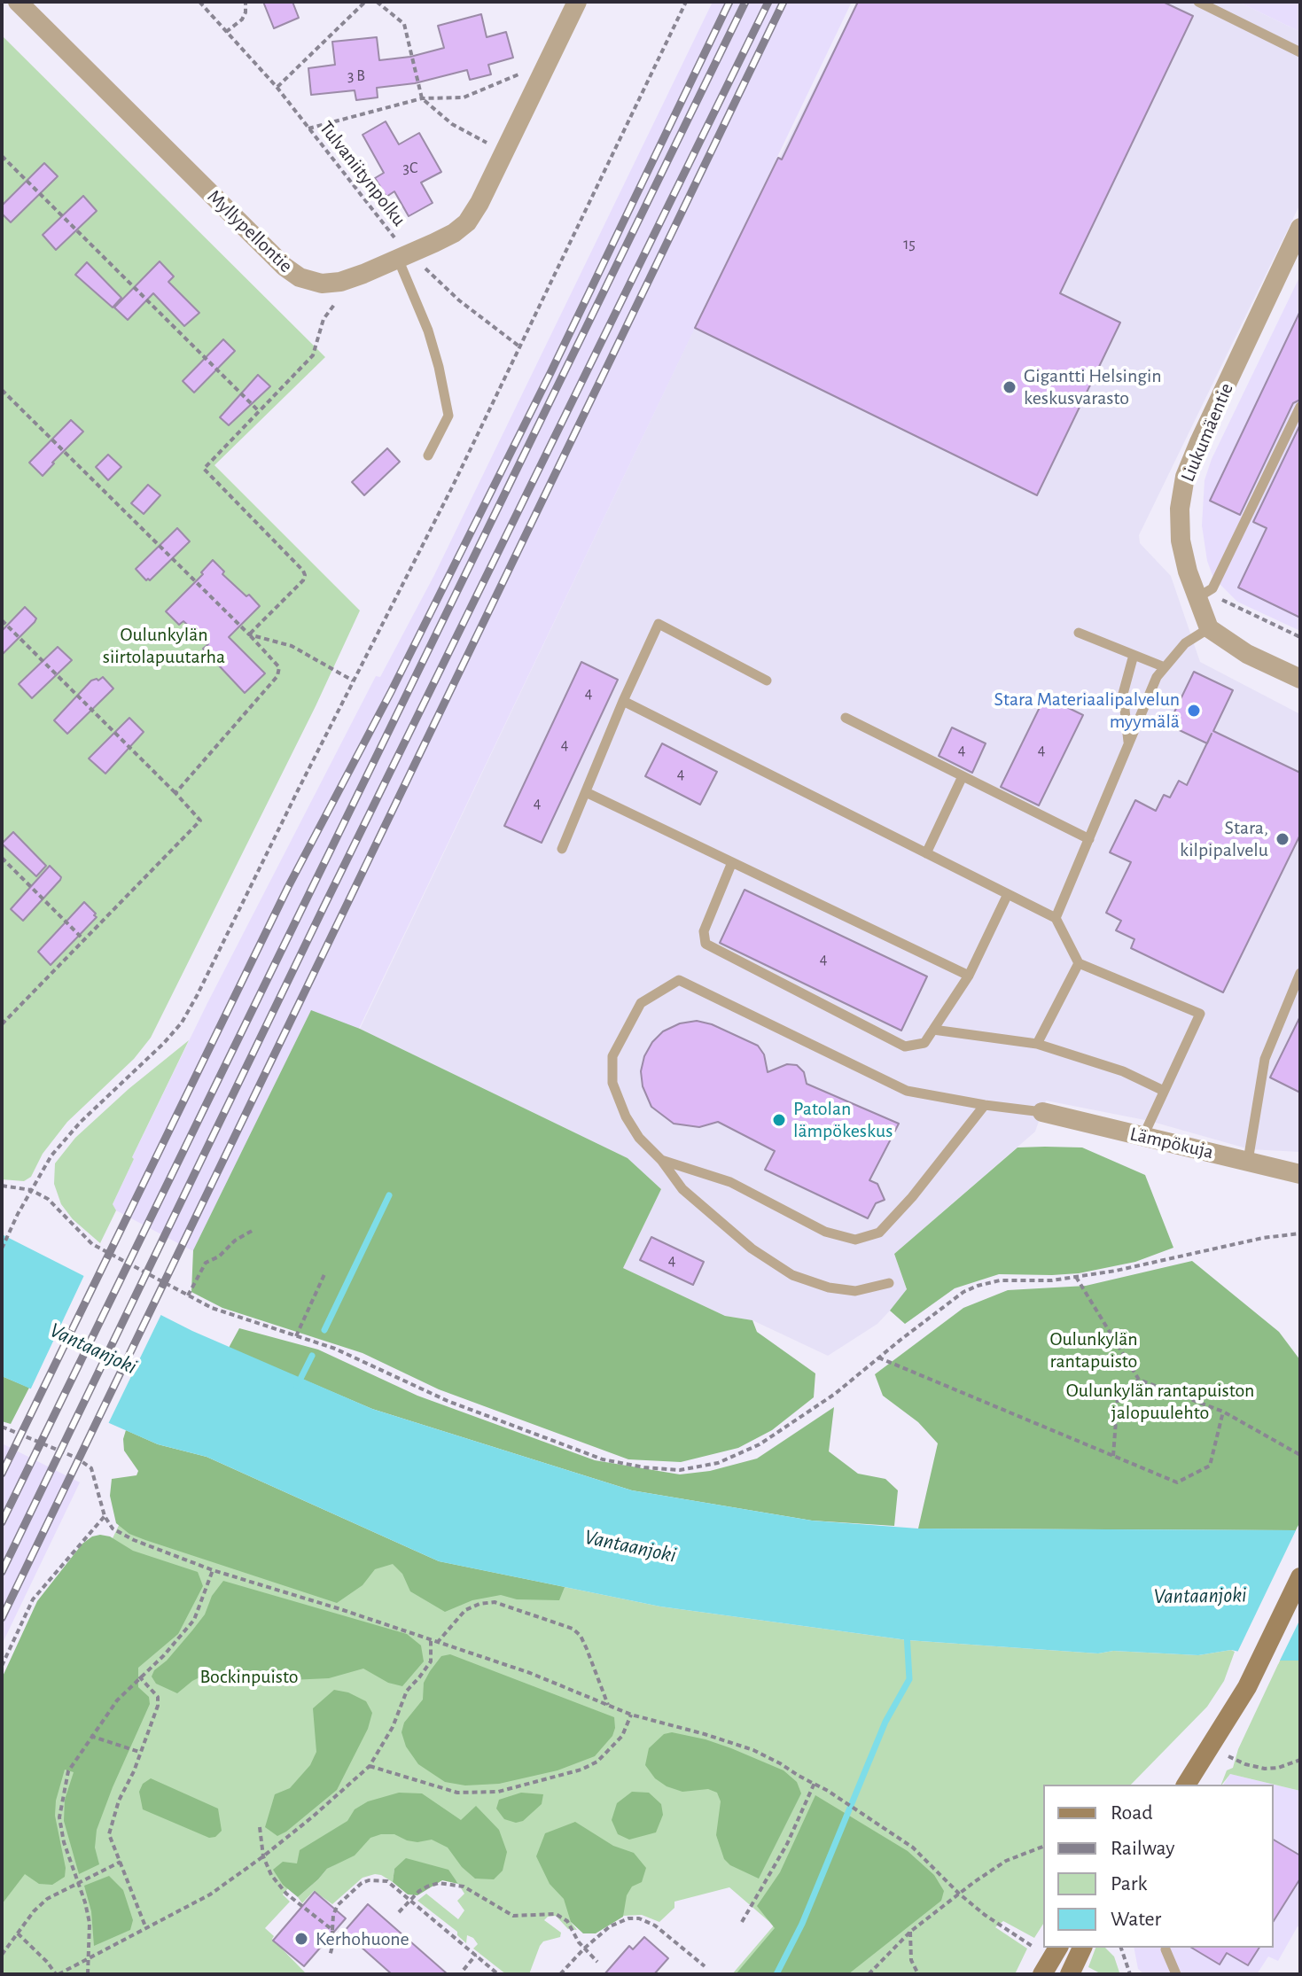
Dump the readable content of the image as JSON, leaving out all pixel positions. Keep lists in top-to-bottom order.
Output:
{
  "streets": {
    "street": ["Myllypellontie", "Liukumäentie", "Lämpökuja"],
    "path": ["Tulvaniitynpolku"]
  },
  "crossings": [
    ["Tulvaniitynpolku", "Myllypellontie"]
  ],
  "water": ["Vantaanjoki"],
  "parks": [
    "Oulunkylän siirtolapuutarha",
    "Oulunkylän rantapuisto",
    "Oulunkylän rantapuiston jalopuulehto",
    "Bockinpuisto"
  ],
  "places": [
    "Gigantti Helsingin keskusvarasto",
    "Stara Materiaalipalvelun myymälä",
    "Stara, kilpipalvelu",
    "Patolan lämpökeskus",
    "Kerhohuone"
  ],
  "house_numbers": [
    "3 B",
    "3C",
    "15",
    "4",
    "4",
    "4",
    "4",
    "4",
    "4",
    "4",
    "4"
  ],
  "legend": [
    "Road",
    "Railway",
    "Park",
    "Water"
  ]
}
